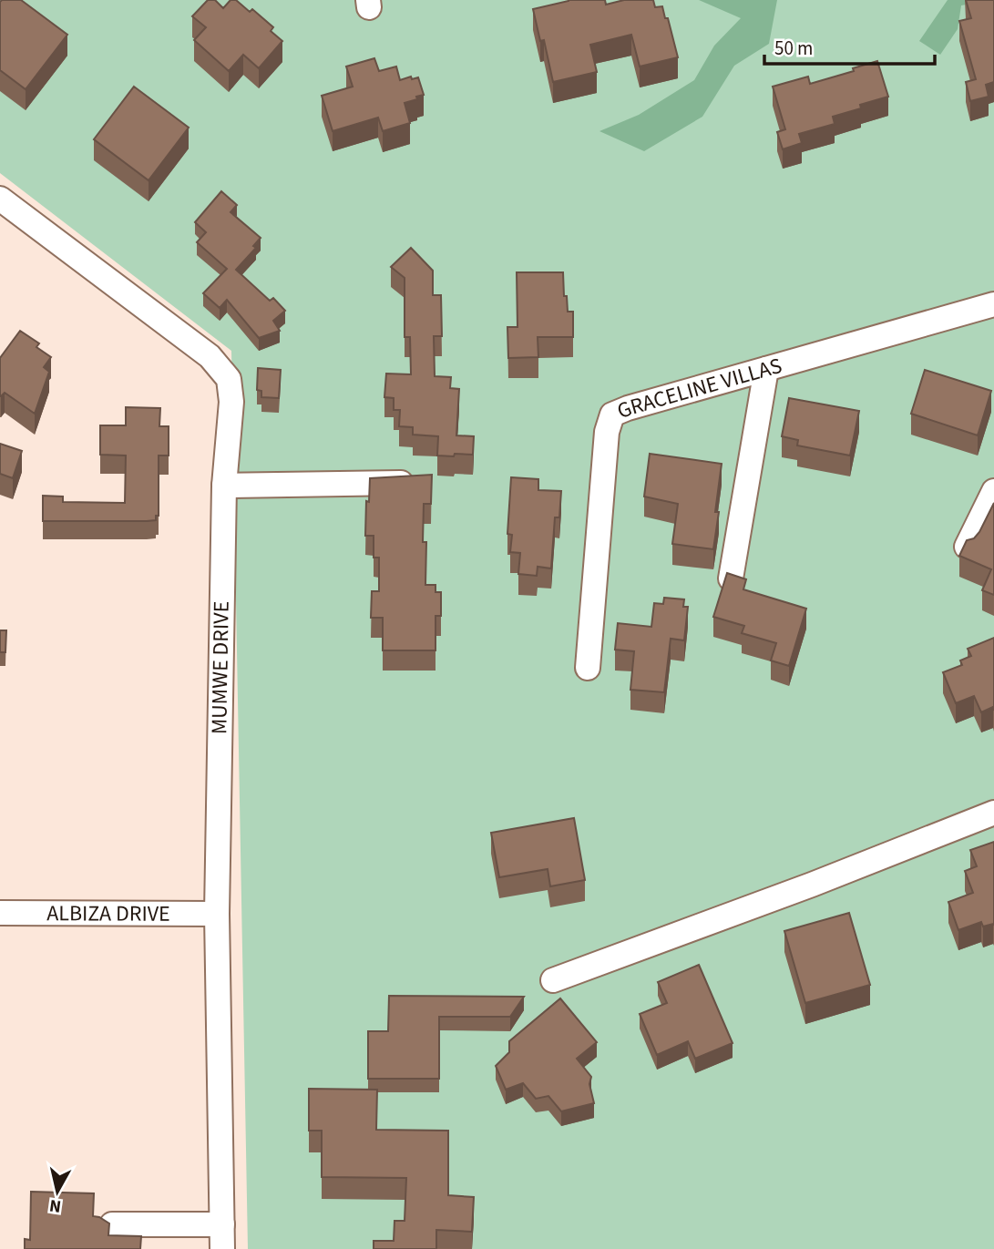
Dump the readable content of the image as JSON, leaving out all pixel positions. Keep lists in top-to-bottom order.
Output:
{
  "streets": {
    "street": ["GRACELINE VILLAS", "MUMWE DRIVE", "ALBIZA DRIVE"]
  },
  "crossings": [
    ["MUMWE DRIVE", "ALBIZA DRIVE"]
  ],
  "scale_bar": "50 m",
  "north": "bottom"
}
